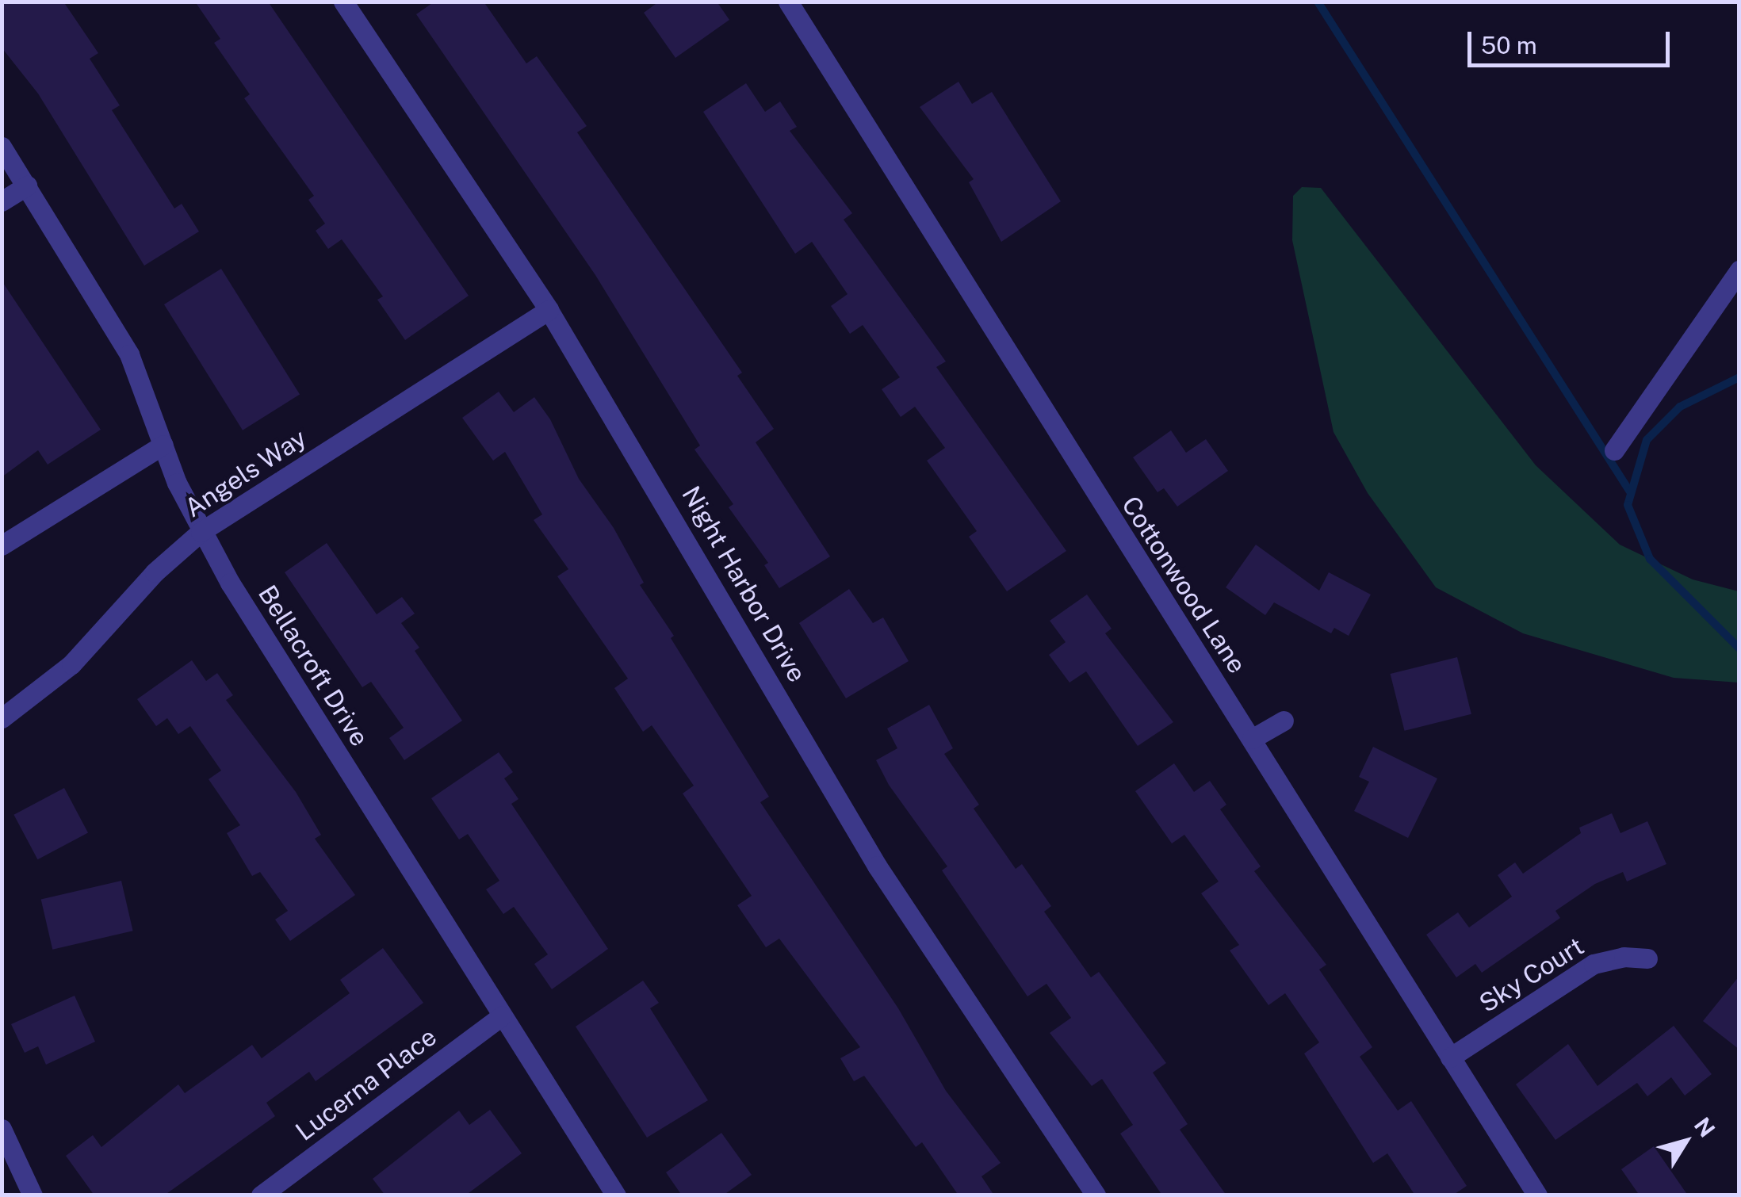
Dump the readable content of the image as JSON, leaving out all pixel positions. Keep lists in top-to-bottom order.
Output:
{
  "streets": {
    "street": [
      "Angels Way",
      "Night Harbor Drive",
      "Cottonwood Lane",
      "Bellacroft Drive",
      "Sky Court",
      "Lucerna Place"
    ]
  },
  "crossings": [
    ["Angels Way", "Night Harbor Drive"],
    ["Angels Way", "Bellacroft Drive"],
    ["Cottonwood Lane", "Sky Court"],
    ["Bellacroft Drive", "Lucerna Place"]
  ],
  "scale_bar": "50 m",
  "north": "top right"
}
